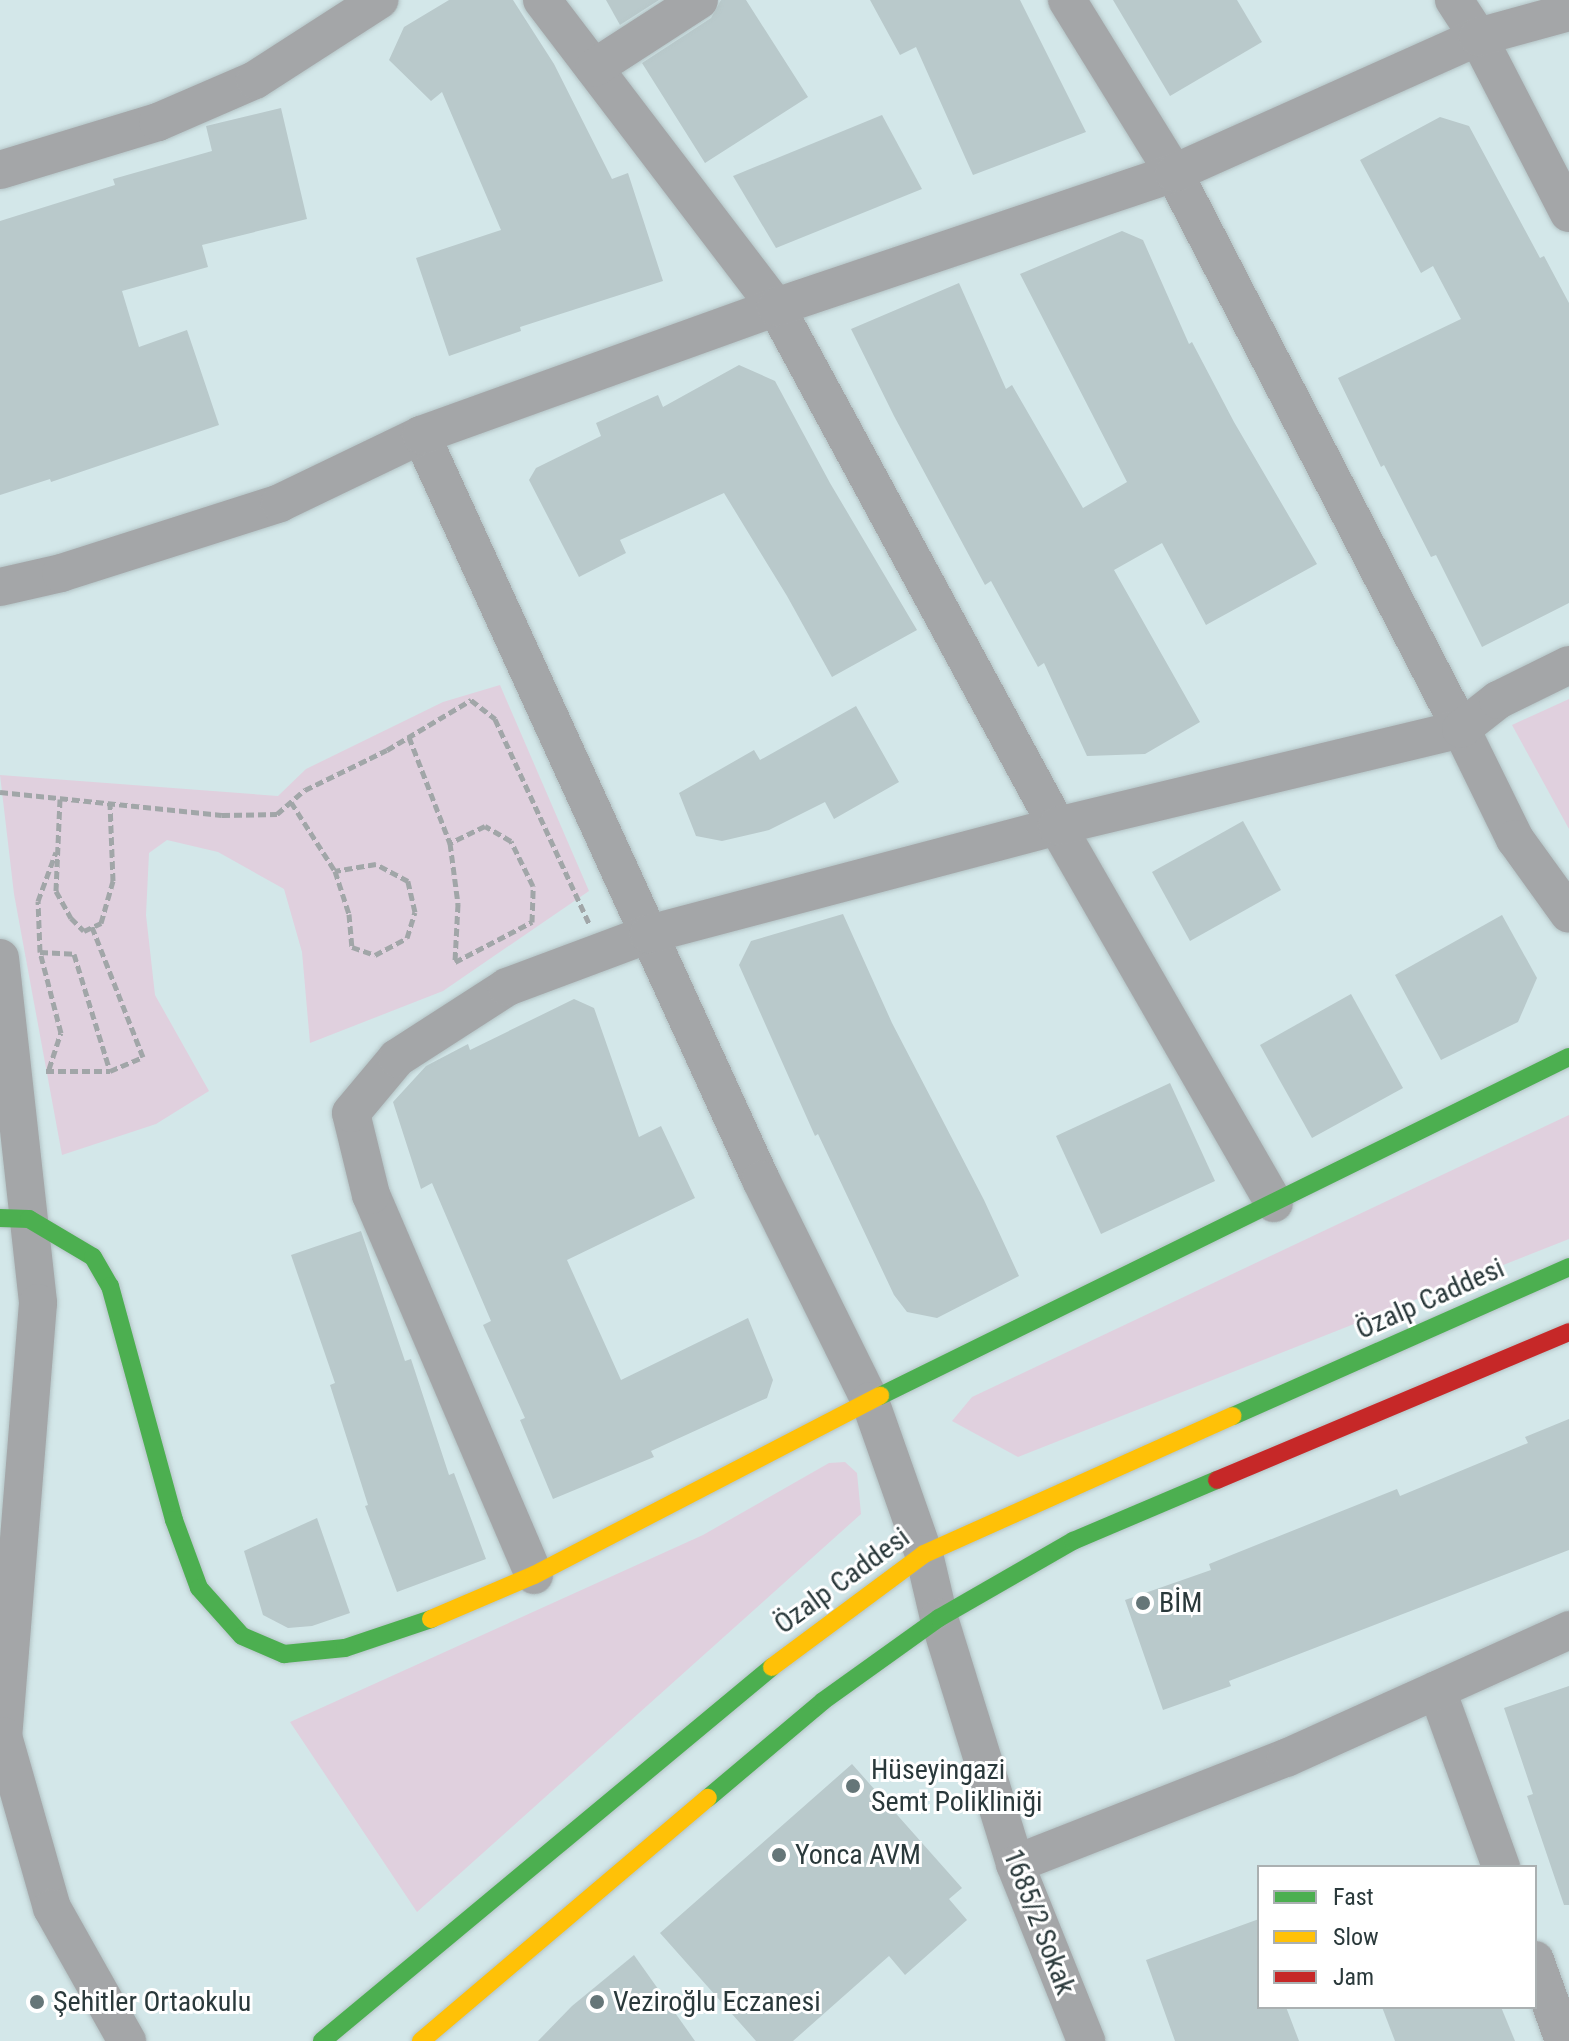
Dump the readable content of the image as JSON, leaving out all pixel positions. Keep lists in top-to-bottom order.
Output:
{
  "streets": {
    "main road": ["Özalp Caddesi"],
    "street": ["1685/2 Sokak"]
  },
  "crossings": [
    ["Özalp Caddesi", "1685/2 Sokak"]
  ],
  "places": [
    "BİM",
    "Hüseyingazi Semt Polikliniği",
    "Yonca AVM",
    "Şehitler Ortaokulu",
    "Veziroğlu Eczanesi"
  ],
  "legend": ["Fast", "Slow", "Jam"]
}
